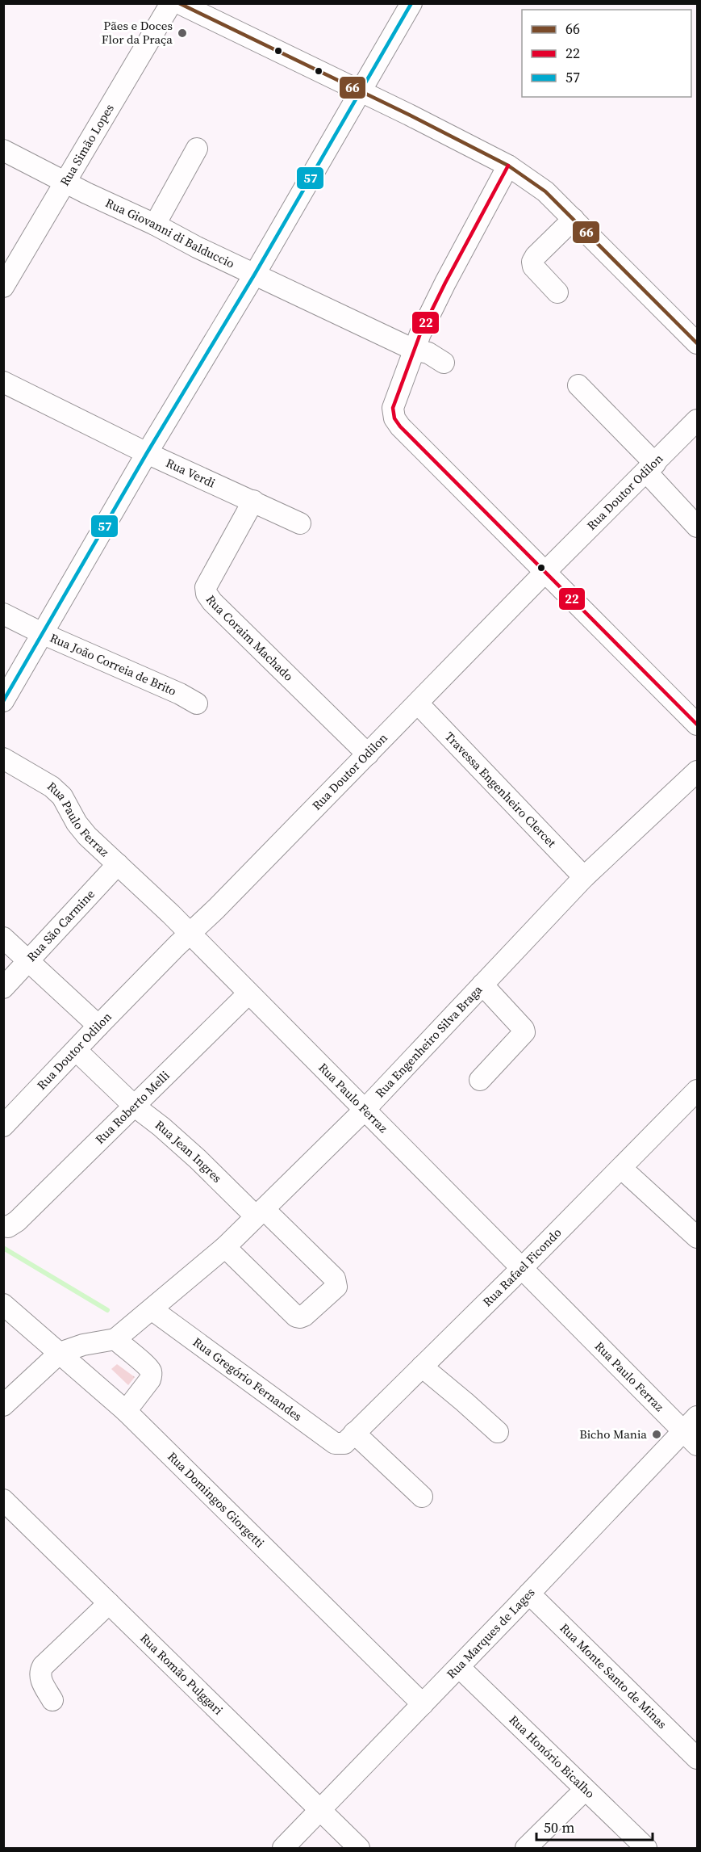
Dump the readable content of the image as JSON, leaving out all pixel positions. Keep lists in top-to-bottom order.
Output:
{
  "streets": {
    "street": [
      "Rua Simão Lopes",
      "Rua Giovanni di Balduccio",
      "Rua Verdi",
      "Rua Doutor Odilon",
      "Rua Coraim Machado",
      "Rua João Correia de Brito",
      "Travessa Engenheiro Clercet",
      "Rua Paulo Ferraz",
      "Rua São Carmine",
      "Rua Engenheiro Silva Braga",
      "Rua Roberto Melli",
      "Rua Jean Ingres",
      "Rua Rafael Ficondo",
      "Rua Gregório Fernandes",
      "Rua Domingos Giorgetti",
      "Rua Marques de Lages",
      "Rua Romão Pulggari",
      "Rua Monte Santo de Minas",
      "Rua Honório Bicalho"
    ]
  },
  "crossings": [
    ["Rua Simão Lopes", "Rua Giovanni di Balduccio"],
    ["Rua Verdi", "Rua Coraim Machado"],
    ["Rua Doutor Odilon", "Rua Coraim Machado"],
    ["Rua Doutor Odilon", "Travessa Engenheiro Clercet"],
    ["Rua Doutor Odilon", "Rua Paulo Ferraz"],
    ["Rua Doutor Odilon", "Rua Jean Ingres"],
    ["Travessa Engenheiro Clercet", "Rua Engenheiro Silva Braga"],
    ["Rua Paulo Ferraz", "Rua São Carmine"],
    ["Rua Paulo Ferraz", "Rua Engenheiro Silva Braga"],
    ["Rua Paulo Ferraz", "Rua Roberto Melli"],
    ["Rua Paulo Ferraz", "Rua Rafael Ficondo"],
    ["Rua Paulo Ferraz", "Rua Marques de Lages"],
    ["Rua Engenheiro Silva Braga", "Rua Jean Ingres"],
    ["Rua Engenheiro Silva Braga", "Rua Gregório Fernandes"],
    ["Rua Roberto Melli", "Rua Jean Ingres"],
    ["Rua Rafael Ficondo", "Rua Gregório Fernandes"],
    ["Rua Domingos Giorgetti", "Rua Marques de Lages"],
    ["Rua Marques de Lages", "Rua Romão Pulggari"],
    ["Rua Marques de Lages", "Rua Monte Santo de Minas"],
    ["Rua Marques de Lages", "Rua Honório Bicalho"]
  ],
  "places": ["Pães e Doces Flor da Praça", "Bicho Mania"],
  "lines": ["transit line 66", "transit line 57", "transit line 22"],
  "legend": ["66", "22", "57"],
  "scale_bar": "50 m"
}
